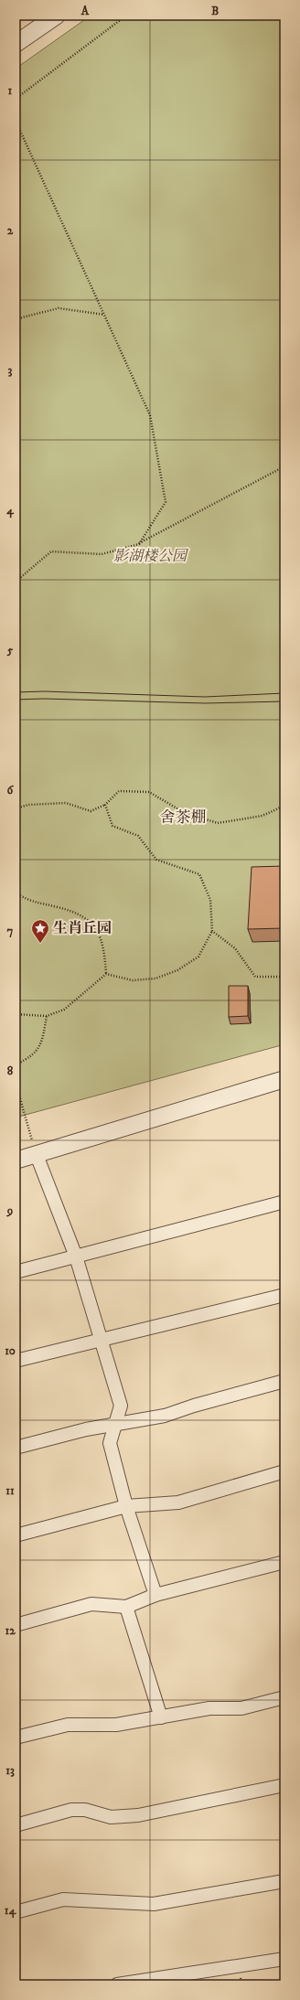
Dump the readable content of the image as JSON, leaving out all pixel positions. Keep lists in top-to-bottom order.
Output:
{
  "districts": ["舍茶棚"],
  "parks": ["影湖楼公园"],
  "places": {
    "place": ["生肖丘园"]
  },
  "grid": {
    "columns": ["A", "B"],
    "rows": [
      "1",
      "2",
      "3",
      "4",
      "5",
      "6",
      "7",
      "8",
      "9",
      "10",
      "11",
      "12",
      "13",
      "14"
    ]
  }
}
